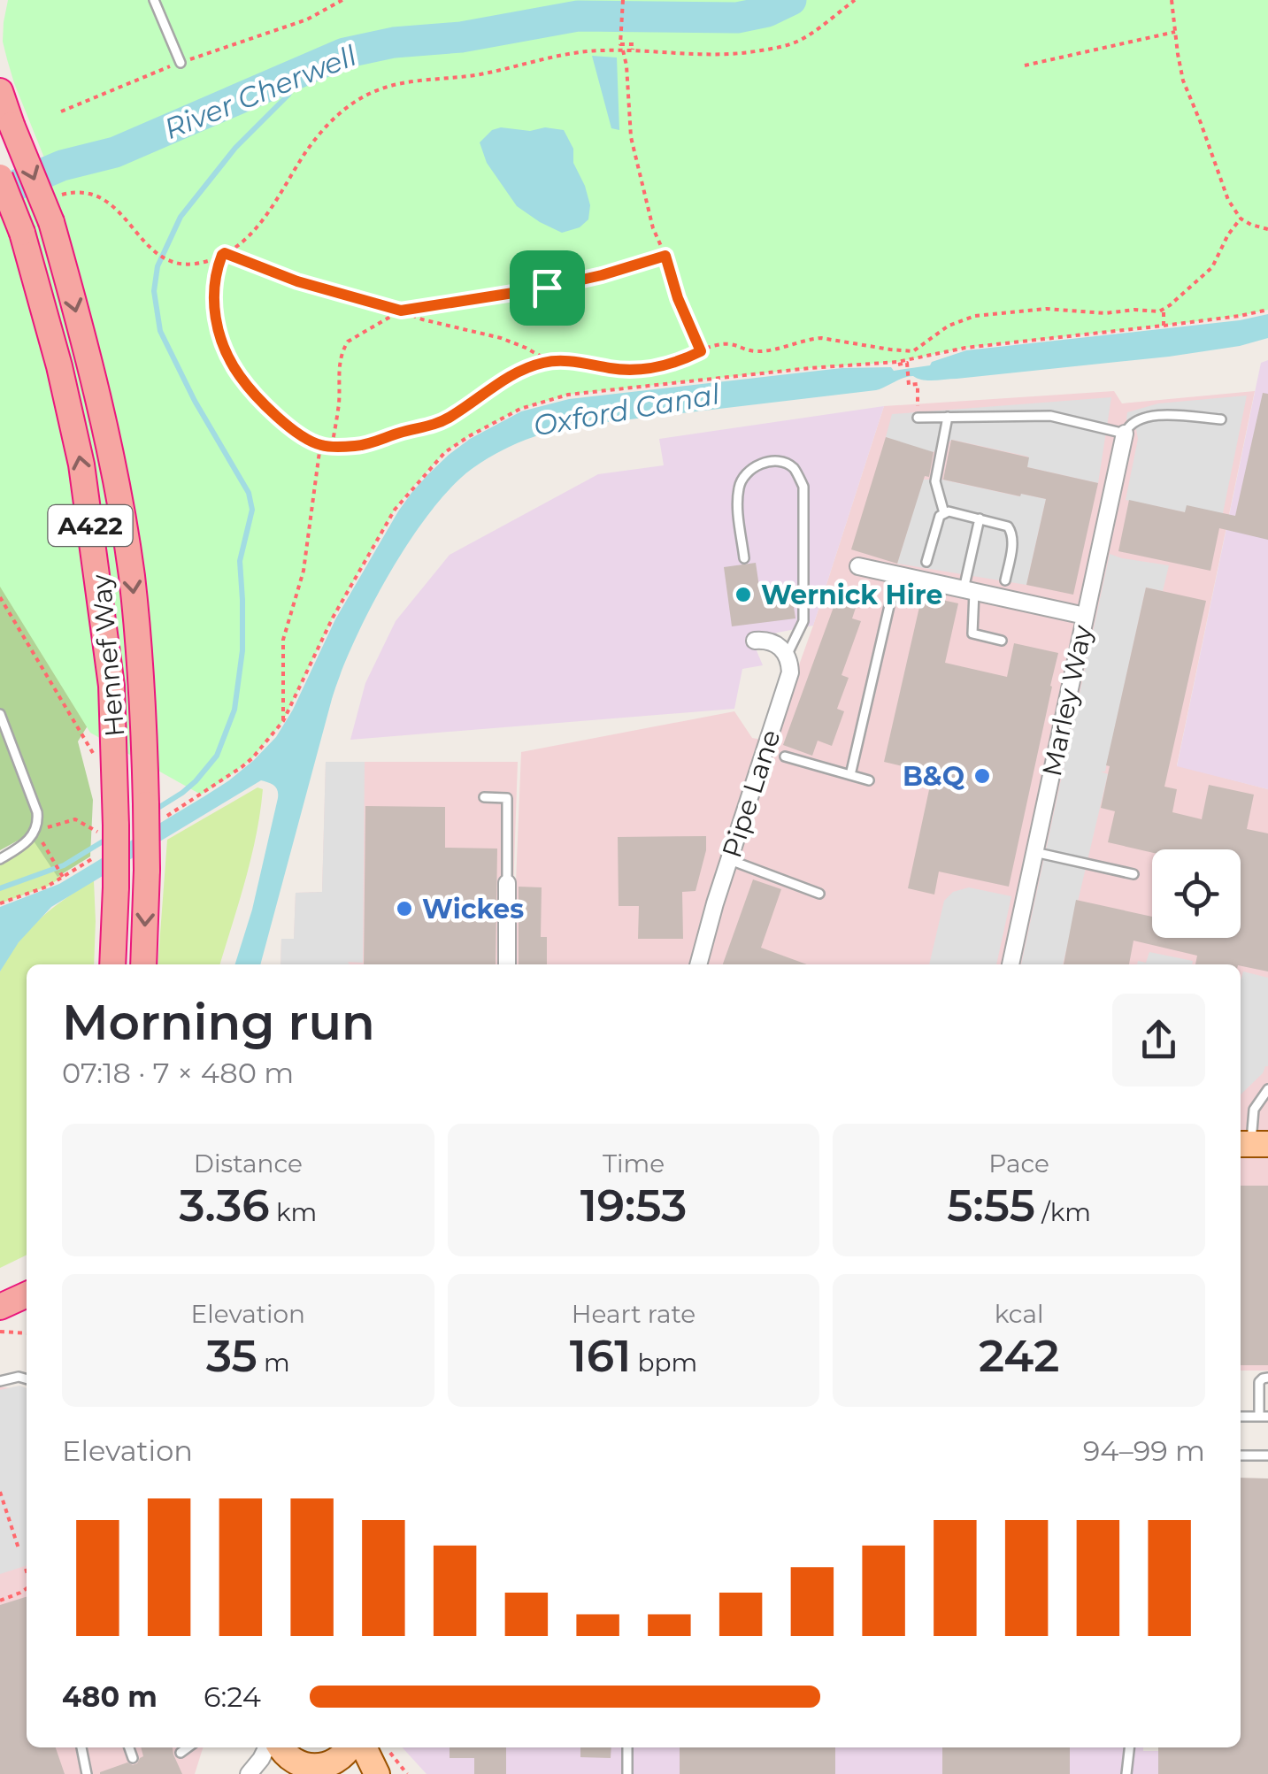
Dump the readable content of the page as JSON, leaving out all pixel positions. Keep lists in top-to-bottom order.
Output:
{
  "streets": {
    "highway": ["A422", "Hennef Way"],
    "street": ["Marley Way", "Pipe Lane"]
  },
  "water": ["River Cherwell", "Oxford Canal"],
  "places": ["Wernick Hire", "B&Q", "Wickes"],
  "page": {
    "heading": ["Morning run", "07:18 · 7 × 480 m"],
    "stats": [
      ["Distance", "3.36 km"],
      ["Time", "19:53"],
      ["Pace", "5:55 /km"],
      ["Elevation", "35 m"],
      ["Heart rate", "161 bpm"],
      ["kcal", "242"]
    ],
    "chart": ["Elevation", "94–99 m"],
    "list": [
      {
        "name": "480 m",
        "note": "6:24"
      }
    ]
  }
}
